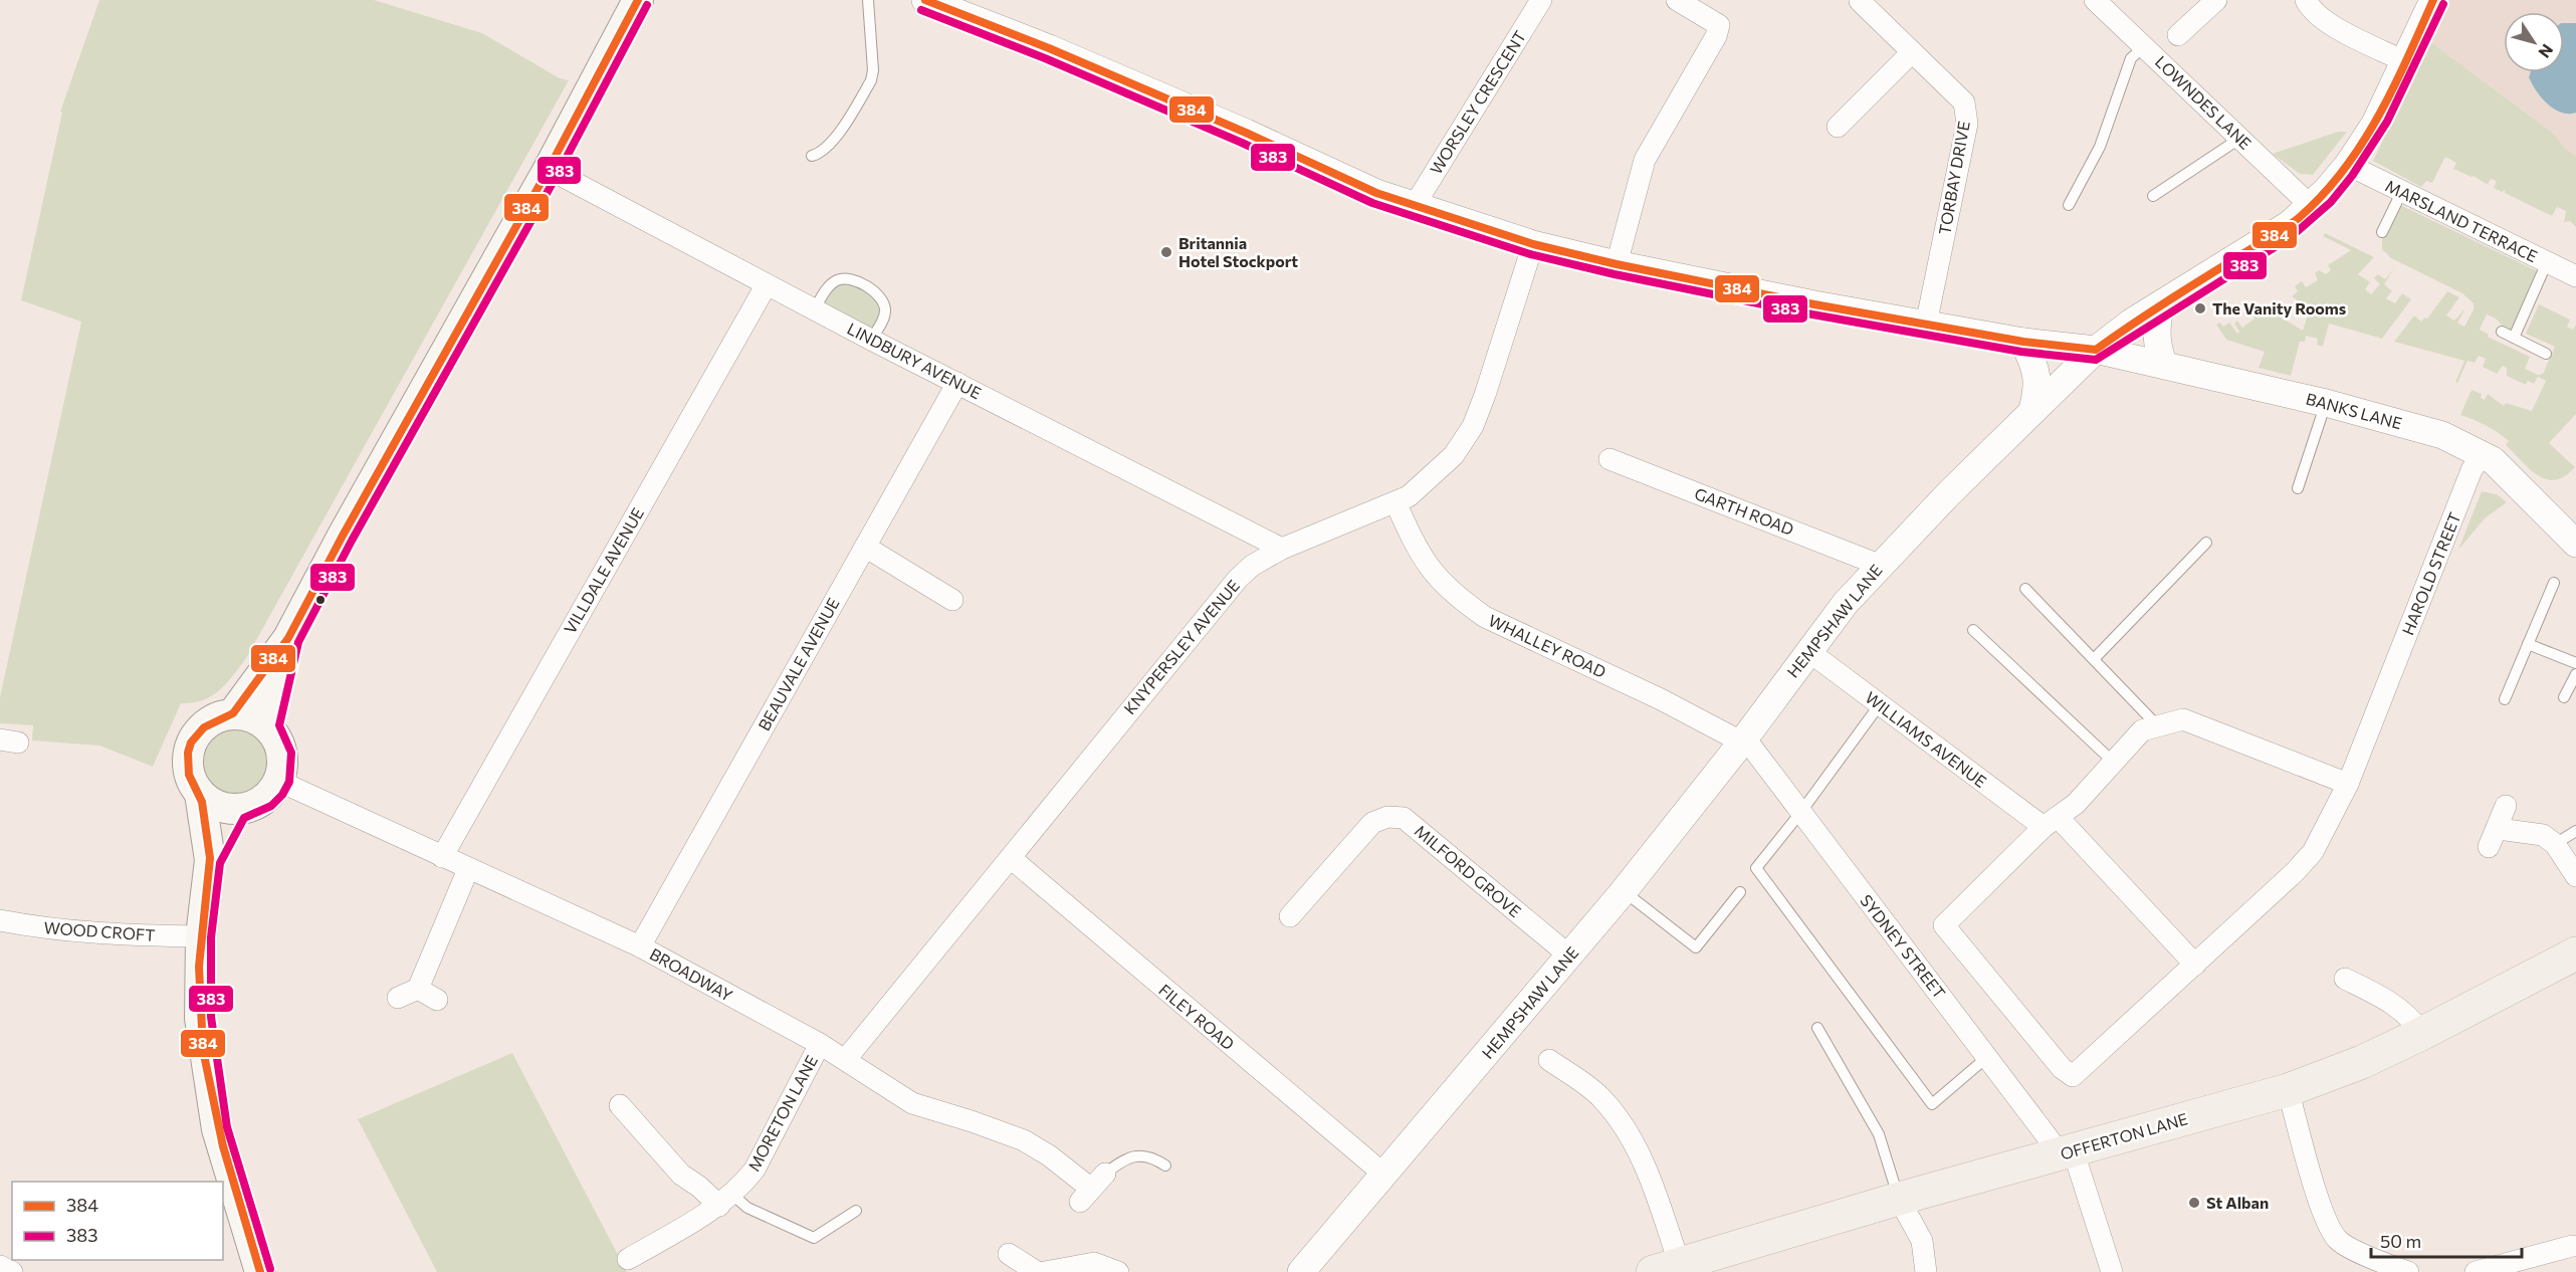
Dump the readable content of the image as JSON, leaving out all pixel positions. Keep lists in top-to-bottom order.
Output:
{
  "streets": {
    "main road": ["OFFERTON LANE"],
    "street": [
      "WORSLEY CRESCENT",
      "LOWNDES LANE",
      "TORBAY DRIVE",
      "MARSLAND TERRACE",
      "LINDBURY AVENUE",
      "BANKS LANE",
      "GARTH ROAD",
      "VILLDALE AVENUE",
      "HAROLD STREET",
      "HEMPSHAW LANE",
      "WHALLEY ROAD",
      "KNYPERSLEY AVENUE",
      "BEAUVALE AVENUE",
      "WILLIAMS AVENUE",
      "MILFORD GROVE",
      "WOOD CROFT",
      "SYDNEY STREET",
      "BROADWAY",
      "FILEY ROAD",
      "MORETON LANE"
    ]
  },
  "crossings": [
    ["WORSLEY CRESCENT", "BANKS LANE"],
    ["LOWNDES LANE", "HEMPSHAW LANE"],
    ["TORBAY DRIVE", "BANKS LANE"],
    ["MARSLAND TERRACE", "HEMPSHAW LANE"],
    ["LINDBURY AVENUE", "VILLDALE AVENUE"],
    ["LINDBURY AVENUE", "KNYPERSLEY AVENUE"],
    ["LINDBURY AVENUE", "BEAUVALE AVENUE"],
    ["BANKS LANE", "HAROLD STREET"],
    ["BANKS LANE", "HEMPSHAW LANE"],
    ["BANKS LANE", "KNYPERSLEY AVENUE"],
    ["GARTH ROAD", "HEMPSHAW LANE"],
    ["VILLDALE AVENUE", "BROADWAY"],
    ["HAROLD STREET", "WILLIAMS AVENUE"],
    ["HEMPSHAW LANE", "WHALLEY ROAD"],
    ["HEMPSHAW LANE", "WILLIAMS AVENUE"],
    ["HEMPSHAW LANE", "MILFORD GROVE"],
    ["HEMPSHAW LANE", "SYDNEY STREET"],
    ["HEMPSHAW LANE", "FILEY ROAD"],
    ["WHALLEY ROAD", "KNYPERSLEY AVENUE"],
    ["WHALLEY ROAD", "SYDNEY STREET"],
    ["KNYPERSLEY AVENUE", "BROADWAY"],
    ["KNYPERSLEY AVENUE", "FILEY ROAD"],
    ["BEAUVALE AVENUE", "BROADWAY"],
    ["SYDNEY STREET", "OFFERTON LANE"],
    ["BROADWAY", "MORETON LANE"]
  ],
  "places": ["Britannia Hotel Stockport", "The Vanity Rooms", "St Alban"],
  "lines": ["transit line 384", "transit line 383"],
  "legend": ["384", "383"],
  "scale_bar": "50 m",
  "north": "bottom right"
}
